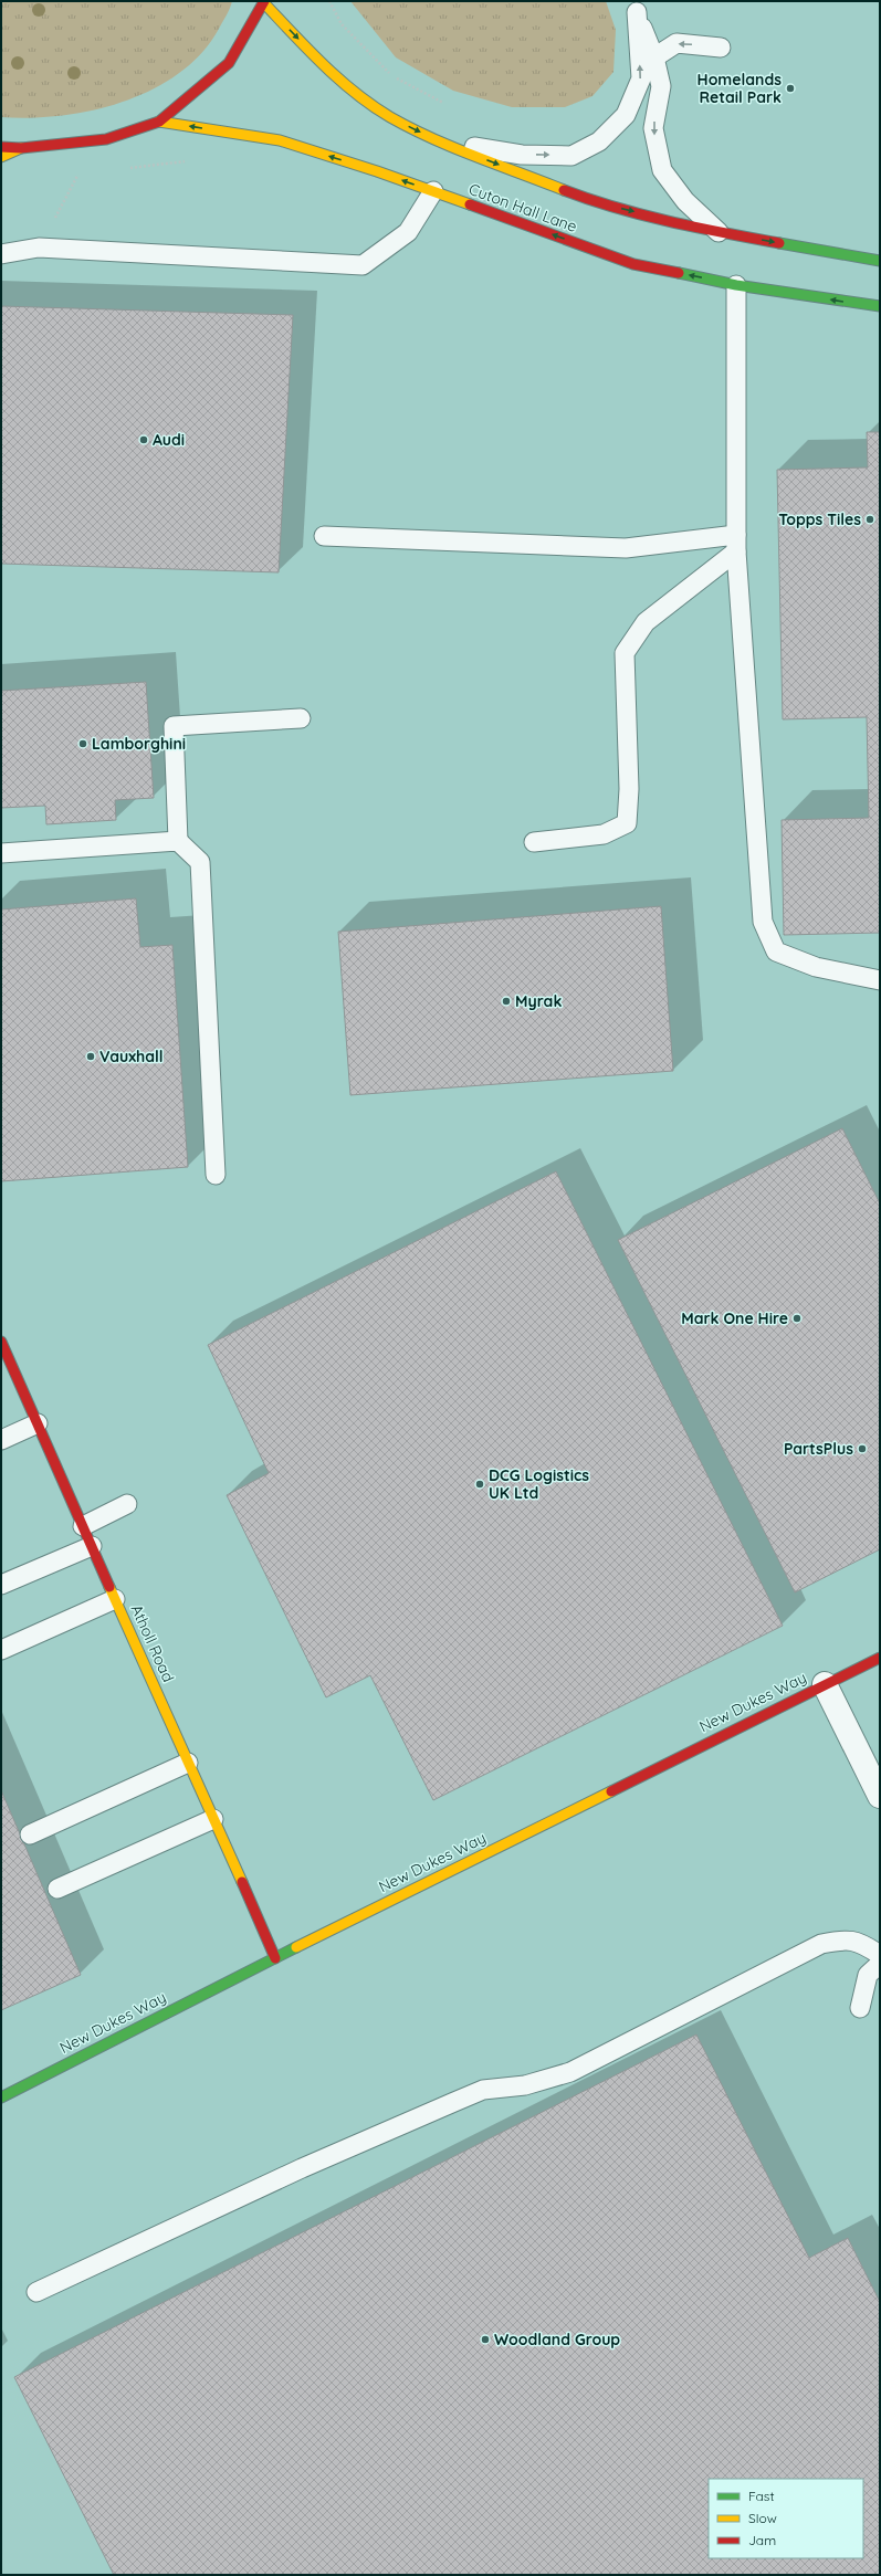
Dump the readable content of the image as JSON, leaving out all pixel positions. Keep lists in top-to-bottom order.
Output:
{
  "streets": {
    "street": ["Cuton Hall Lane", "Atholl Road", "New Dukes Way"]
  },
  "crossings": [
    ["Atholl Road", "New Dukes Way"]
  ],
  "places": [
    "Homelands Retail Park",
    "Audi",
    "Topps Tiles",
    "Lamborghini",
    "Myrak",
    "Vauxhall",
    "Mark One Hire",
    "PartsPlus",
    "DCG Logistics UK Ltd",
    "Woodland Group"
  ],
  "legend": ["Fast", "Slow", "Jam"]
}
